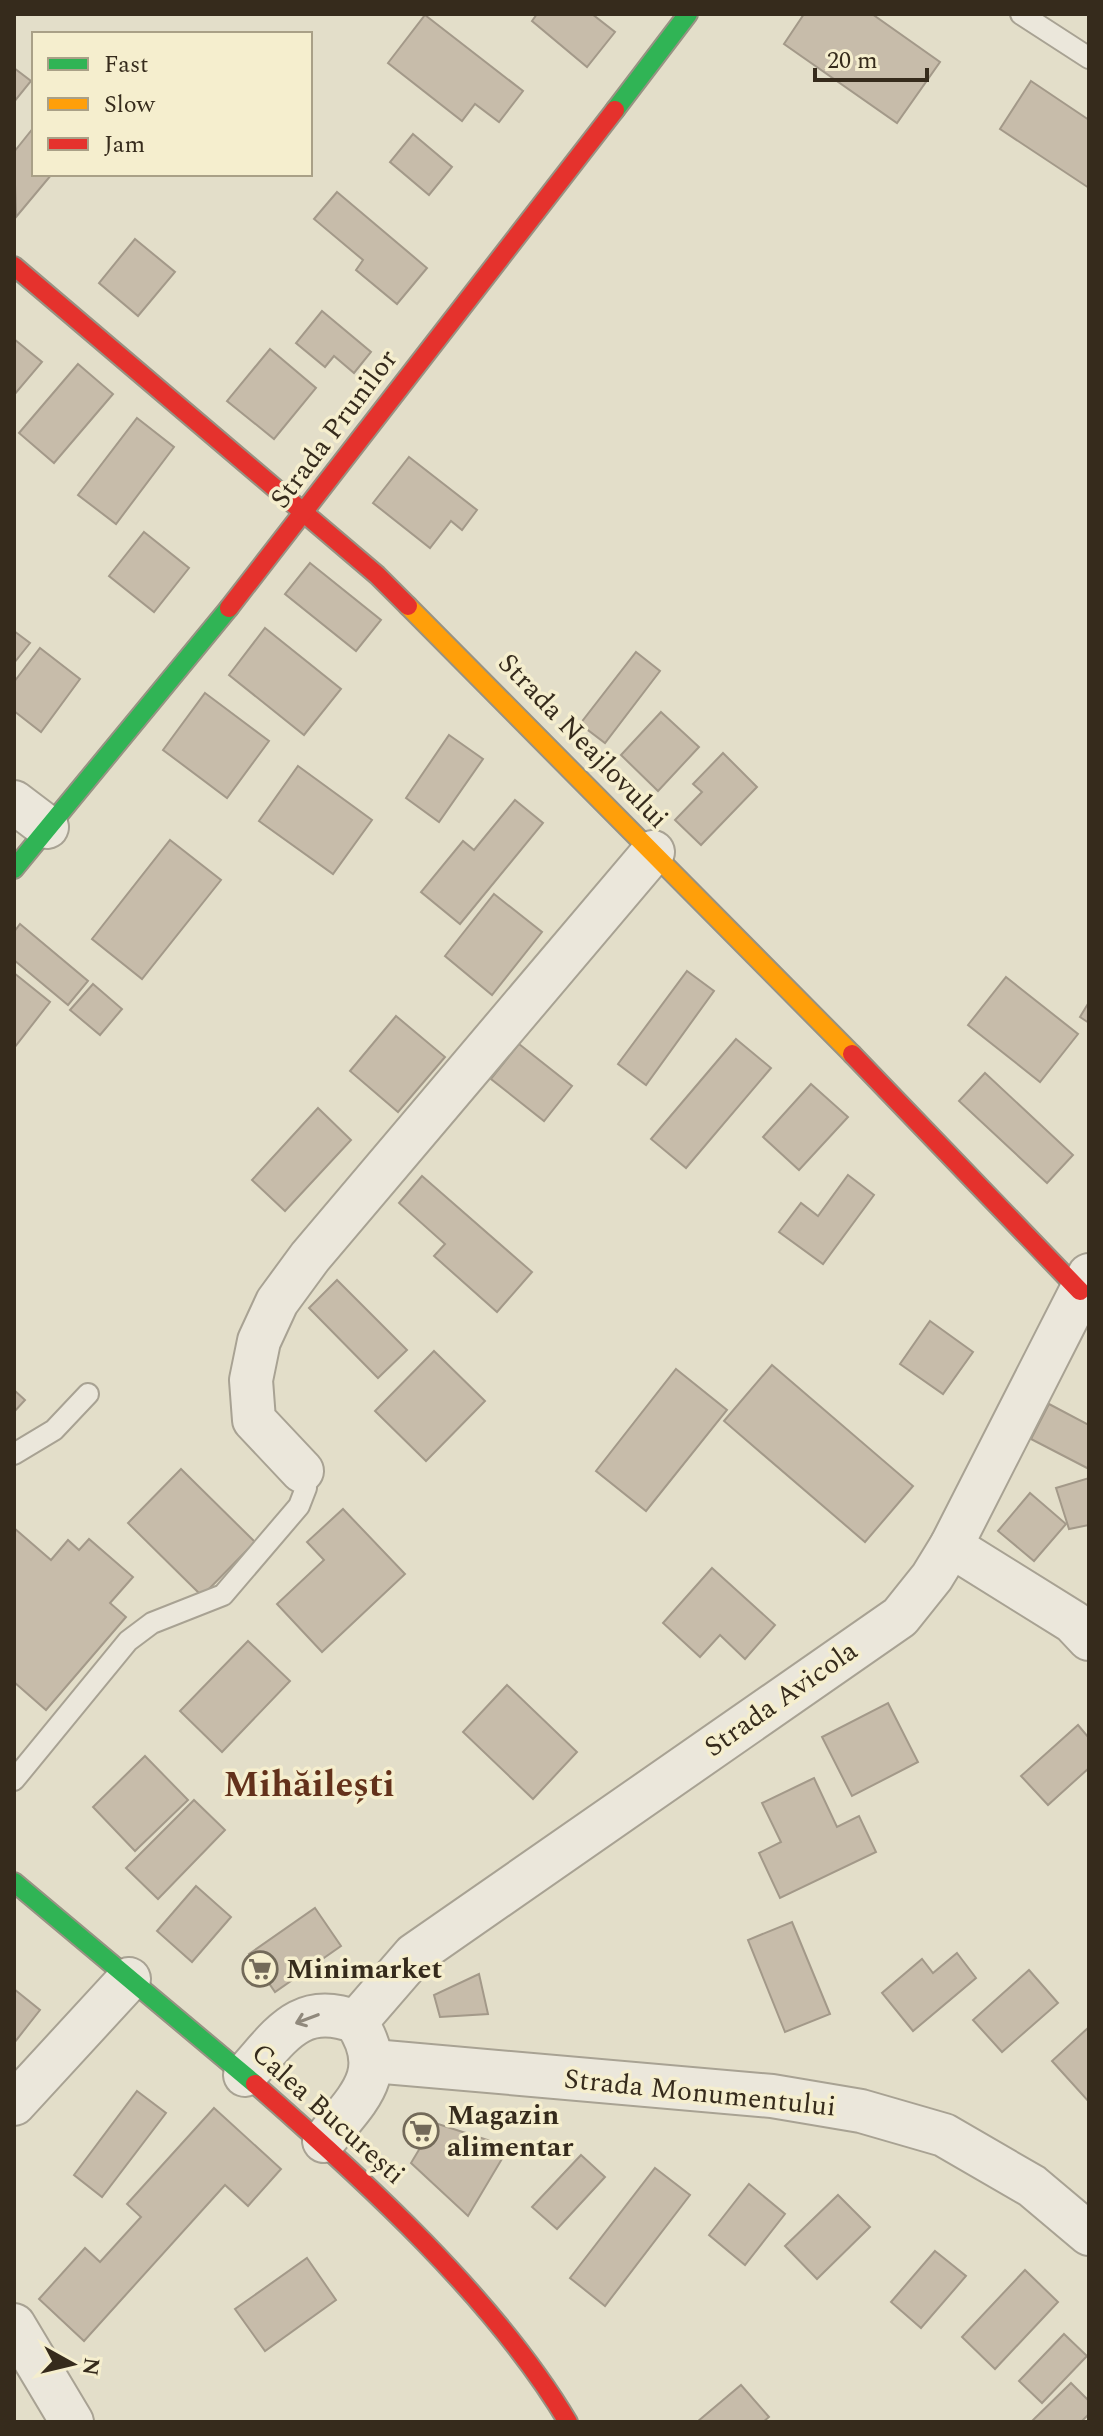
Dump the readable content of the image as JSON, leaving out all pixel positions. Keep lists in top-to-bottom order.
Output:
{
  "streets": {
    "street": [
      "Strada Prunilor",
      "Strada Neajlovului",
      "Strada Avicola",
      "Strada Monumentului",
      "Calea București"
    ]
  },
  "crossings": [
    ["Strada Prunilor", "Strada Neajlovului"],
    ["Strada Neajlovului", "Strada Avicola"]
  ],
  "districts": ["Mihăilești"],
  "places": {
    "supermarket": ["Minimarket", "Magazin alimentar"]
  },
  "legend": ["Fast", "Slow", "Jam"],
  "scale_bar": "20 m",
  "north": "right"
}
